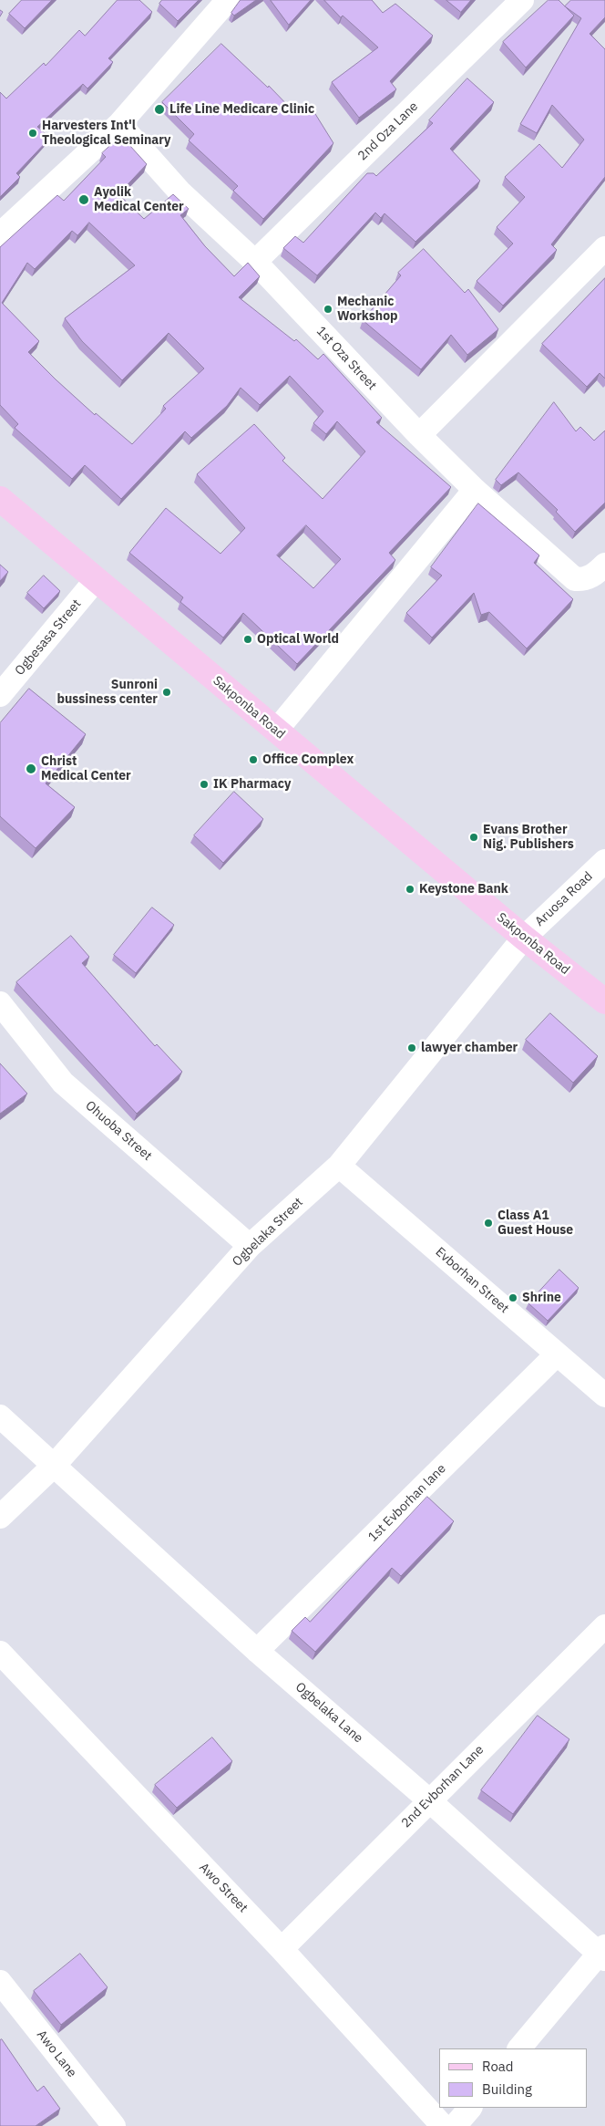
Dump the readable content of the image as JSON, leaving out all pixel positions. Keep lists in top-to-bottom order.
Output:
{
  "streets": {
    "main road": ["Sakponba Road"],
    "street": [
      "2nd Oza Lane",
      "1st Oza Street",
      "Ogbesasa Street",
      "Aruosa Road",
      "Ohuoba Street",
      "Ogbelaka Street",
      "Evborhan Street",
      "1st Evborhan lane",
      "Ogbelaka Lane",
      "2nd Evborhan Lane",
      "Awo Street",
      "Awo Lane"
    ]
  },
  "crossings": [
    ["2nd Oza Lane", "1st Oza Street"],
    ["Ogbesasa Street", "Sakponba Road"],
    ["Sakponba Road", "Aruosa Road"],
    ["Sakponba Road", "Ogbelaka Street"],
    ["Aruosa Road", "Ogbelaka Street"],
    ["Ohuoba Street", "Ogbelaka Street"],
    ["Ogbelaka Street", "Evborhan Street"],
    ["Ogbelaka Street", "Ogbelaka Lane"],
    ["Evborhan Street", "1st Evborhan lane"],
    ["1st Evborhan lane", "Ogbelaka Lane"],
    ["Ogbelaka Lane", "2nd Evborhan Lane"],
    ["2nd Evborhan Lane", "Awo Street"]
  ],
  "places": [
    "Life Line Medicare Clinic",
    "Harvesters Int'l Theological Seminary",
    "Ayolik Medical Center",
    "Mechanic Workshop",
    "Optical World",
    "Sunroni bussiness center",
    "Office Complex",
    "Christ Medical Center",
    "IK Pharmacy",
    "Evans Brother Nig. Publishers",
    "Keystone Bank",
    "lawyer chamber",
    "Class A1 Guest House",
    "Shrine"
  ],
  "legend": ["Road", "Building"]
}
